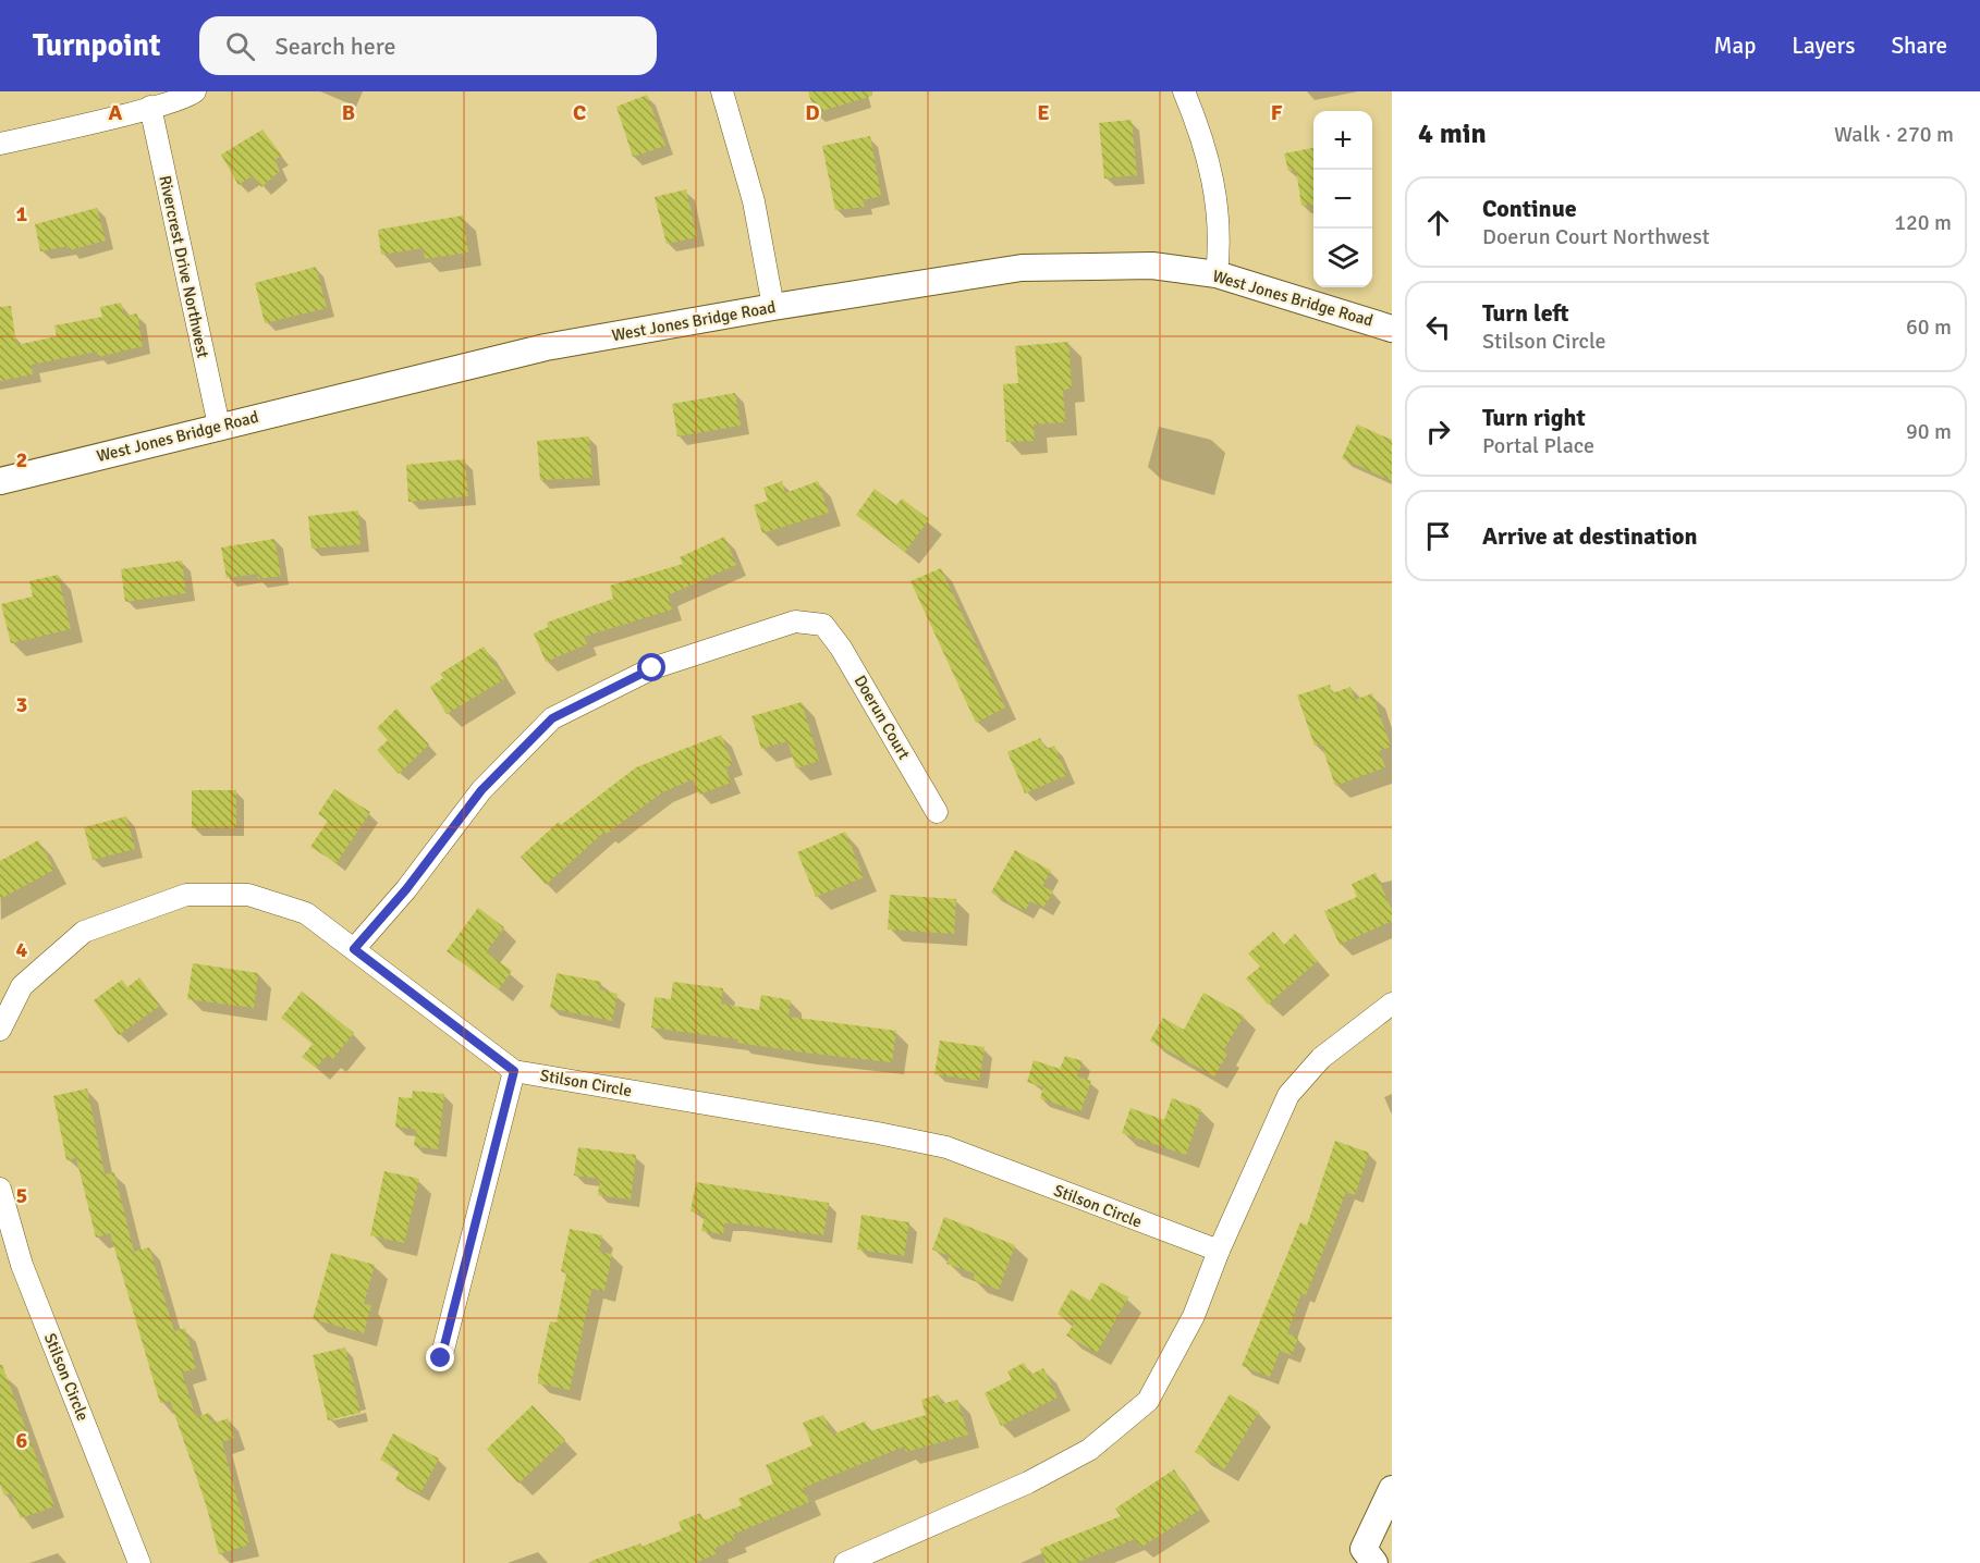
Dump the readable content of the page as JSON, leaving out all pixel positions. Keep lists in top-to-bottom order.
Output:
{
  "streets": {
    "street": [
      "Rivercrest Drive Northwest",
      "West Jones Bridge Road",
      "Doerun Court",
      "Stilson Circle"
    ]
  },
  "crossings": [
    ["Rivercrest Drive Northwest", "West Jones Bridge Road"],
    ["Doerun Court", "Stilson Circle"]
  ],
  "page": {
    "header": "Turnpoint",
    "search": "Search here",
    "nav": ["Map", "Layers", "Share"],
    "heading": ["4 min", "Walk · 270 m"],
    "map_buttons": ["+", "−"],
    "list": [
      ["Continue", "Doerun Court Northwest", "120 m"],
      ["Turn left", "Stilson Circle", "60 m"],
      ["Turn right", "Portal Place", "90 m"],
      "Arrive at destination"
    ]
  },
  "grid": {
    "columns": [
      "A",
      "B",
      "C",
      "D",
      "E",
      "F"
    ],
    "rows": [
      "1",
      "2",
      "3",
      "4",
      "5",
      "6"
    ]
  }
}
